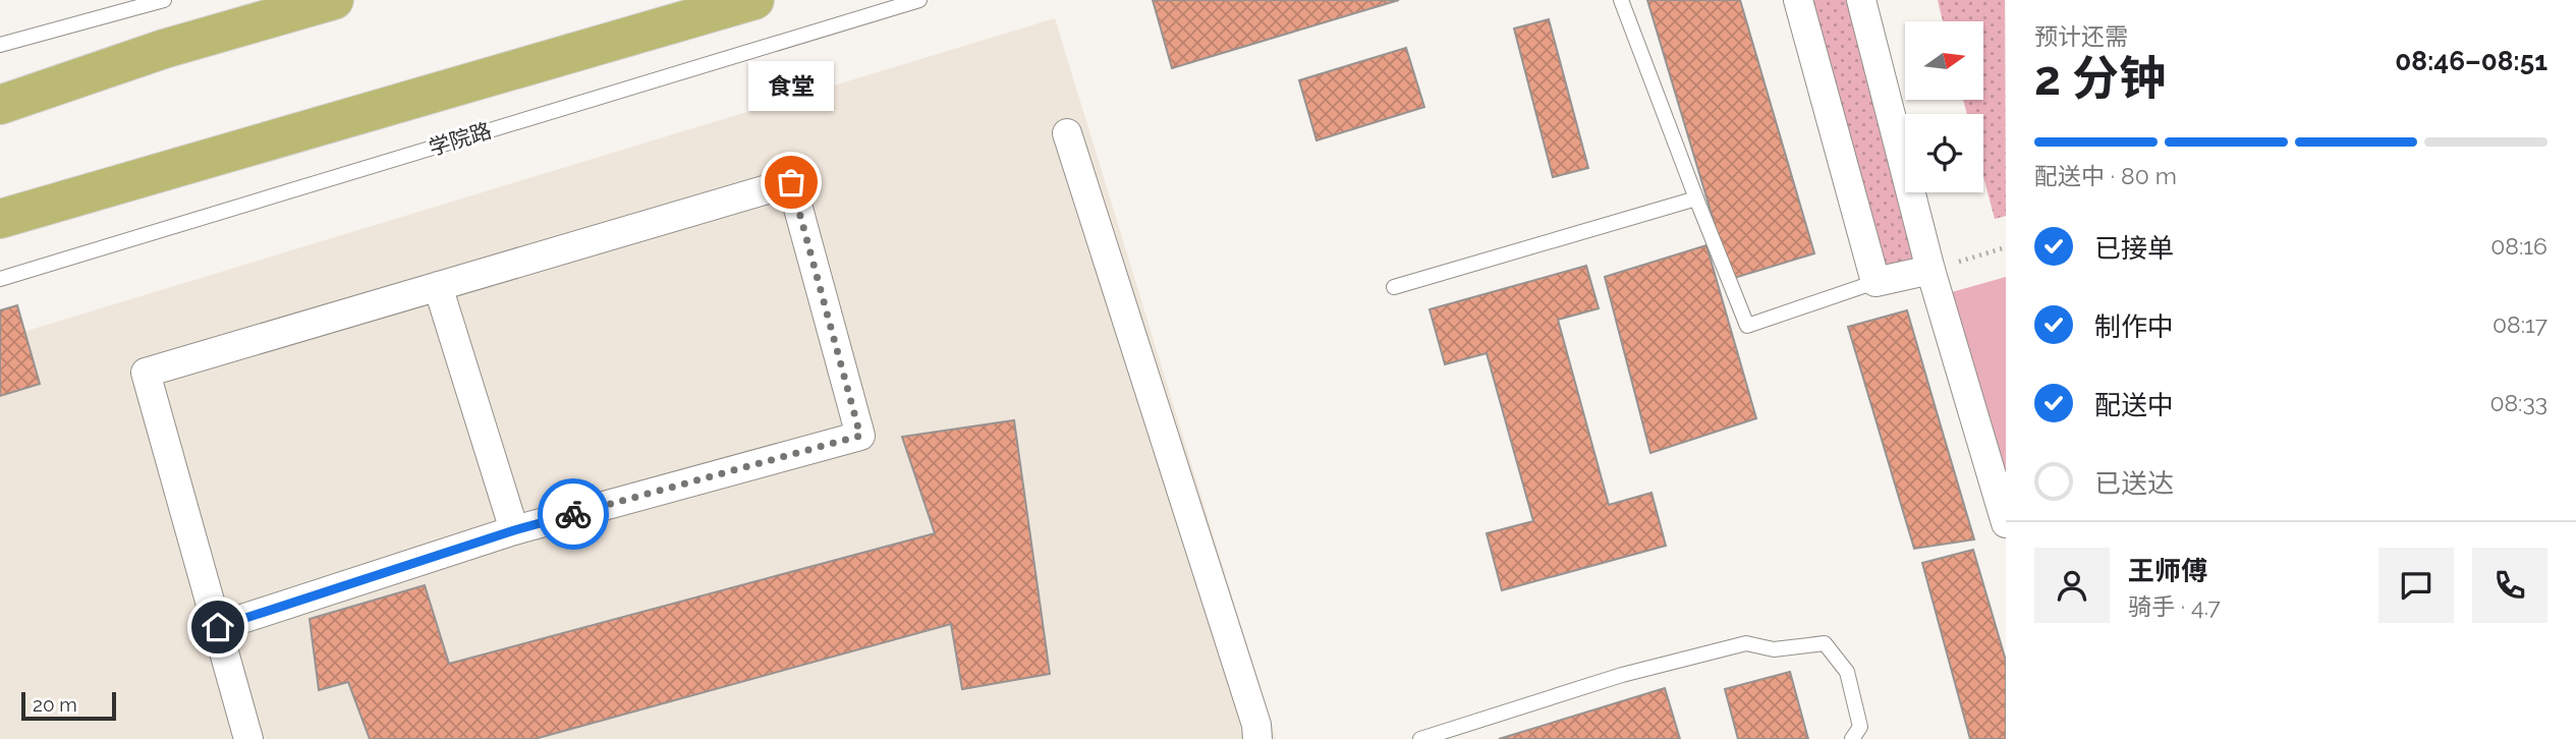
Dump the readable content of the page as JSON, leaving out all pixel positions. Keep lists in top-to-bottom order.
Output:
{
  "streets": {
    "lane": ["学院路"]
  },
  "places": ["食堂"],
  "scale_bar": "20 m",
  "north": "right",
  "page": {
    "heading": ["2 分钟", "预计还需", "08:46–08:51"],
    "panel": ["王师傅", "骑手 · 4.7"],
    "bubble": "食堂",
    "bar": "配送中 · 80 m",
    "list": [
      ["已接单", "08:16"],
      ["制作中", "08:17"],
      ["配送中", "08:33"],
      "已送达"
    ],
    "scale": "20 m"
  }
}
